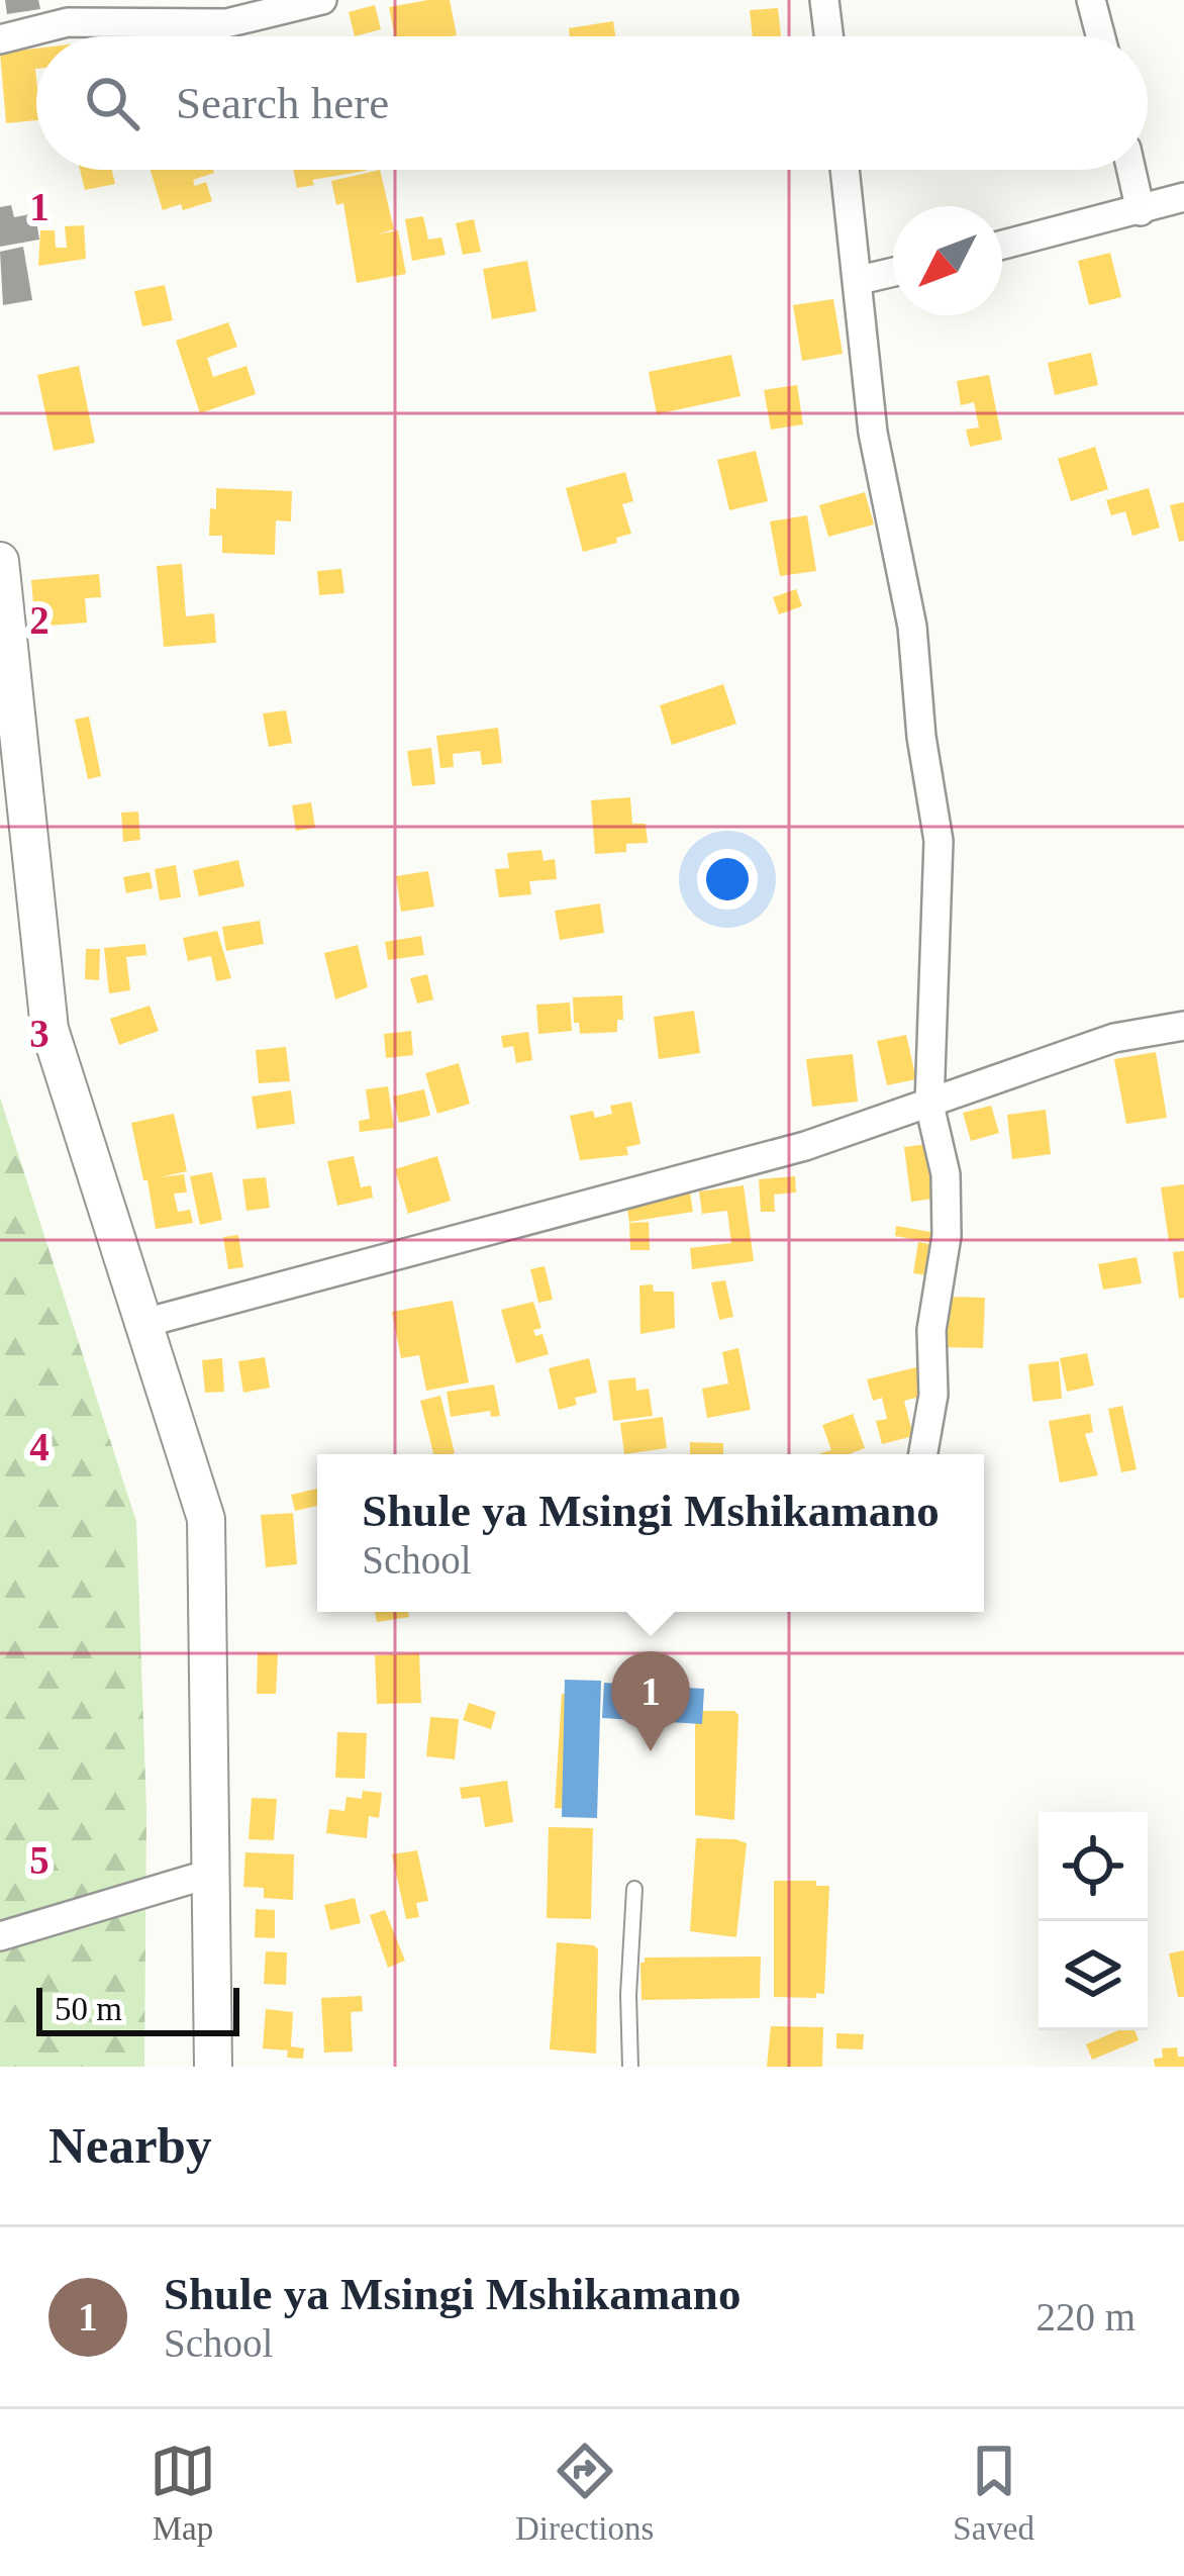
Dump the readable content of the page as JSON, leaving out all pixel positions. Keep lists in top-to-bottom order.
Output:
{
  "scale_bar": "50 m",
  "north": "bottom left",
  "page": {
    "search": "Search here",
    "popup": ["Shule ya Msingi Mshikamano", "School"],
    "pins": "1",
    "scale": "50 m",
    "heading": "Nearby",
    "list": [
      {
        "mark": "1",
        "name": "Shule ya Msingi Mshikamano",
        "note": "School",
        "value": "220 m"
      }
    ],
    "nav": ["Map", "Directions", "Saved"]
  },
  "grid": {
    "rows": [
      "1",
      "2",
      "3",
      "4",
      "5"
    ]
  }
}
